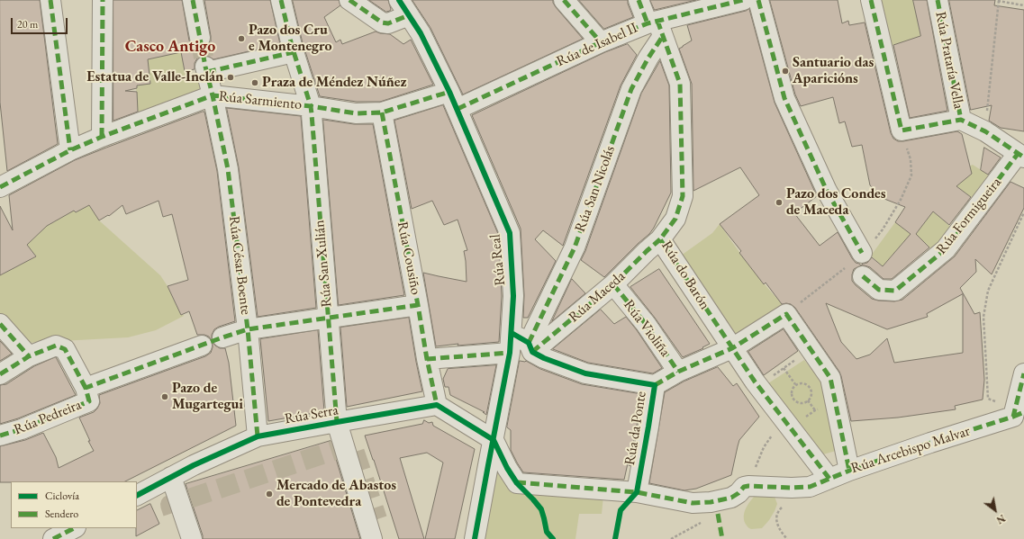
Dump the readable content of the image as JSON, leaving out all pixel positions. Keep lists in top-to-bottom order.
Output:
{
  "streets": {
    "street": [
      "Rúa de Isabel II",
      "Rúa Prataría Vella",
      "Rúa Sarmiento",
      "Rúa San Nicolás",
      "Rúa Formigueira",
      "Rúa Cousiño",
      "Rúa Real",
      "Rúa San Xulián",
      "Rúa César Boente",
      "Rúa do Barón",
      "Rúa Maceda",
      "Rúa Violiña",
      "Rúa Serra",
      "Rúa Pedreira",
      "Rúa da Ponte",
      "Rúa Arcebispo Malvar"
    ]
  },
  "crossings": [
    ["Rúa de Isabel II", "Rúa San Nicolás"],
    ["Rúa de Isabel II", "Rúa Real"],
    ["Rúa de Isabel II", "Rúa do Barón"],
    ["Rúa Sarmiento", "Rúa Cousiño"],
    ["Rúa Sarmiento", "Rúa Real"],
    ["Rúa Sarmiento", "Rúa San Xulián"],
    ["Rúa Sarmiento", "Rúa César Boente"],
    ["Rúa San Nicolás", "Rúa do Barón"],
    ["Rúa San Nicolás", "Rúa Maceda"],
    ["Rúa San Nicolás", "Rúa da Ponte"],
    ["Rúa Cousiño", "Rúa Serra"],
    ["Rúa Real", "Rúa da Ponte"],
    ["Rúa San Xulián", "Rúa César Boente"],
    ["Rúa San Xulián", "Rúa Serra"],
    ["Rúa César Boente", "Rúa Serra"],
    ["Rúa do Barón", "Rúa Maceda"],
    ["Rúa do Barón", "Rúa Arcebispo Malvar"],
    ["Rúa Maceda", "Rúa Violiña"],
    ["Rúa Maceda", "Rúa da Ponte"]
  ],
  "districts": ["Casco Antigo"],
  "places": [
    "Pazo dos Cru e Montenegro",
    "Santuario das Aparicións",
    "Estatua de Valle-Inclán",
    "Praza de Méndez Núñez",
    "Pazo dos Condes de Maceda",
    "Pazo de Mugartegui",
    "Mercado de Abastos de Pontevedra"
  ],
  "legend": ["Ciclovía", "Sendero"],
  "scale_bar": "20 m",
  "north": "bottom right"
}
